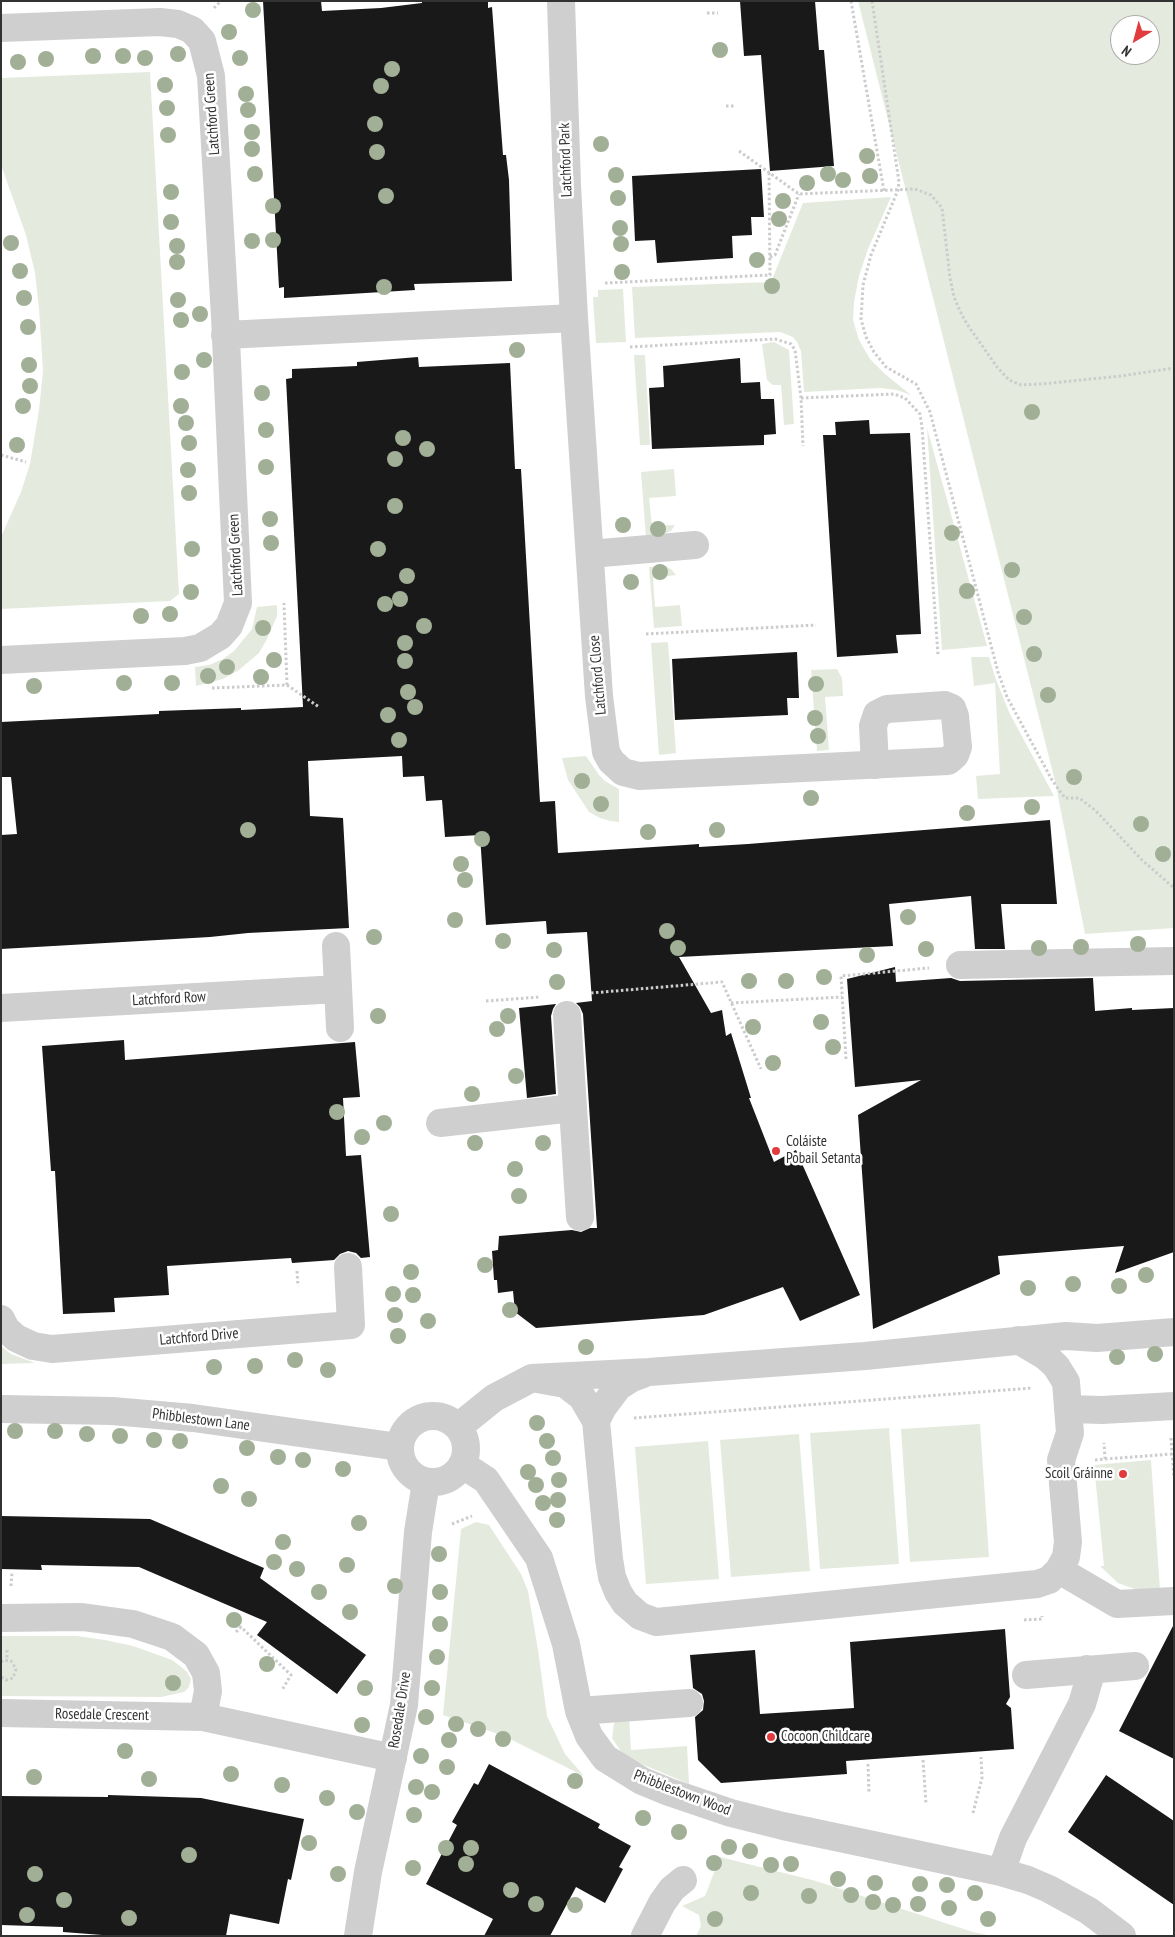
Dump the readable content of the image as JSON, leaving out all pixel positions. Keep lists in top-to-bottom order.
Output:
{
  "streets": {
    "street": [
      "Latchford Green",
      "Latchford Park",
      "Latchford Close",
      "Latchford Row",
      "Latchford Drive",
      "Phibblestown Lane",
      "Rosedale Drive",
      "Rosedale Crescent",
      "Phibblestown Wood"
    ]
  },
  "crossings": [
    ["Latchford Park", "Latchford Close"],
    ["Phibblestown Lane", "Rosedale Drive"],
    ["Phibblestown Lane", "Phibblestown Wood"],
    ["Rosedale Drive", "Rosedale Crescent"],
    ["Rosedale Drive", "Phibblestown Wood"]
  ],
  "places": ["Coláiste Pobail Setanta", "Scoil Gráinne", "Cocoon Childcare"],
  "north": "bottom left"
}
